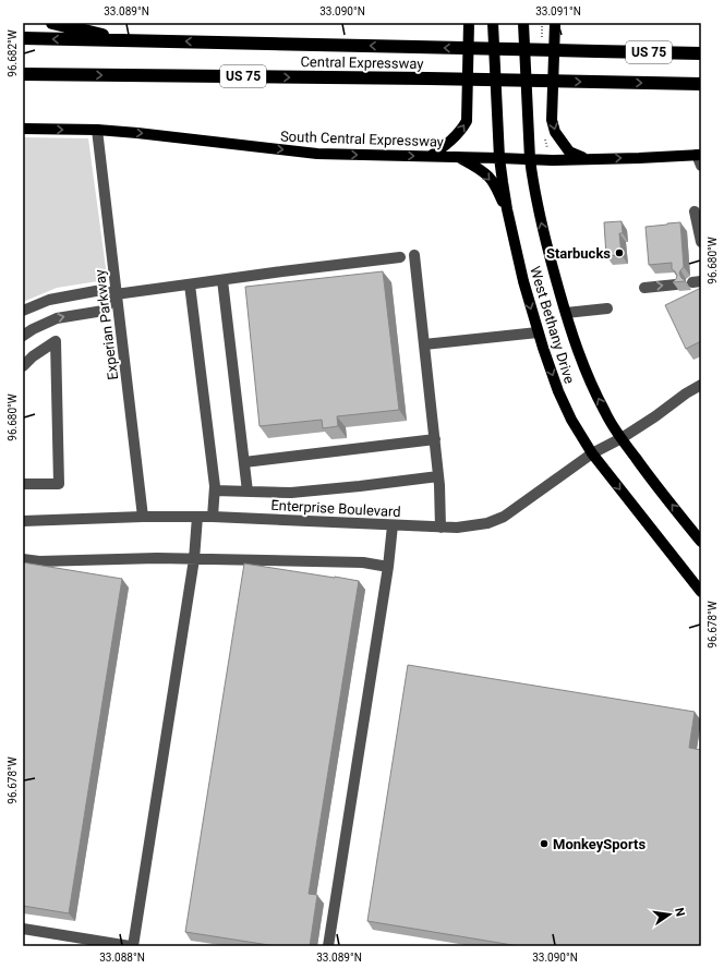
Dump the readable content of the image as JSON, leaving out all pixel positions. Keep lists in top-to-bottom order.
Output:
{
  "streets": {
    "highway": ["US 75", "Central Expressway"],
    "main road": ["South Central Expressway", "West Bethany Drive"],
    "street": ["Experian Parkway", "Enterprise Boulevard"]
  },
  "crossings": [
    ["South Central Expressway", "Experian Parkway"],
    ["South Central Expressway", "West Bethany Drive"],
    ["Experian Parkway", "Enterprise Boulevard"],
    ["West Bethany Drive", "Enterprise Boulevard"]
  ],
  "one_way": ["South Central Expressway"],
  "places": ["Starbucks", "MonkeySports"],
  "north": "right",
  "coordinates": [
    "33.089°N",
    "33.090°N",
    "33.091°N",
    "96.682°W",
    "96.680°W",
    "96.678°W",
    "33.088°N"
  ]
}
